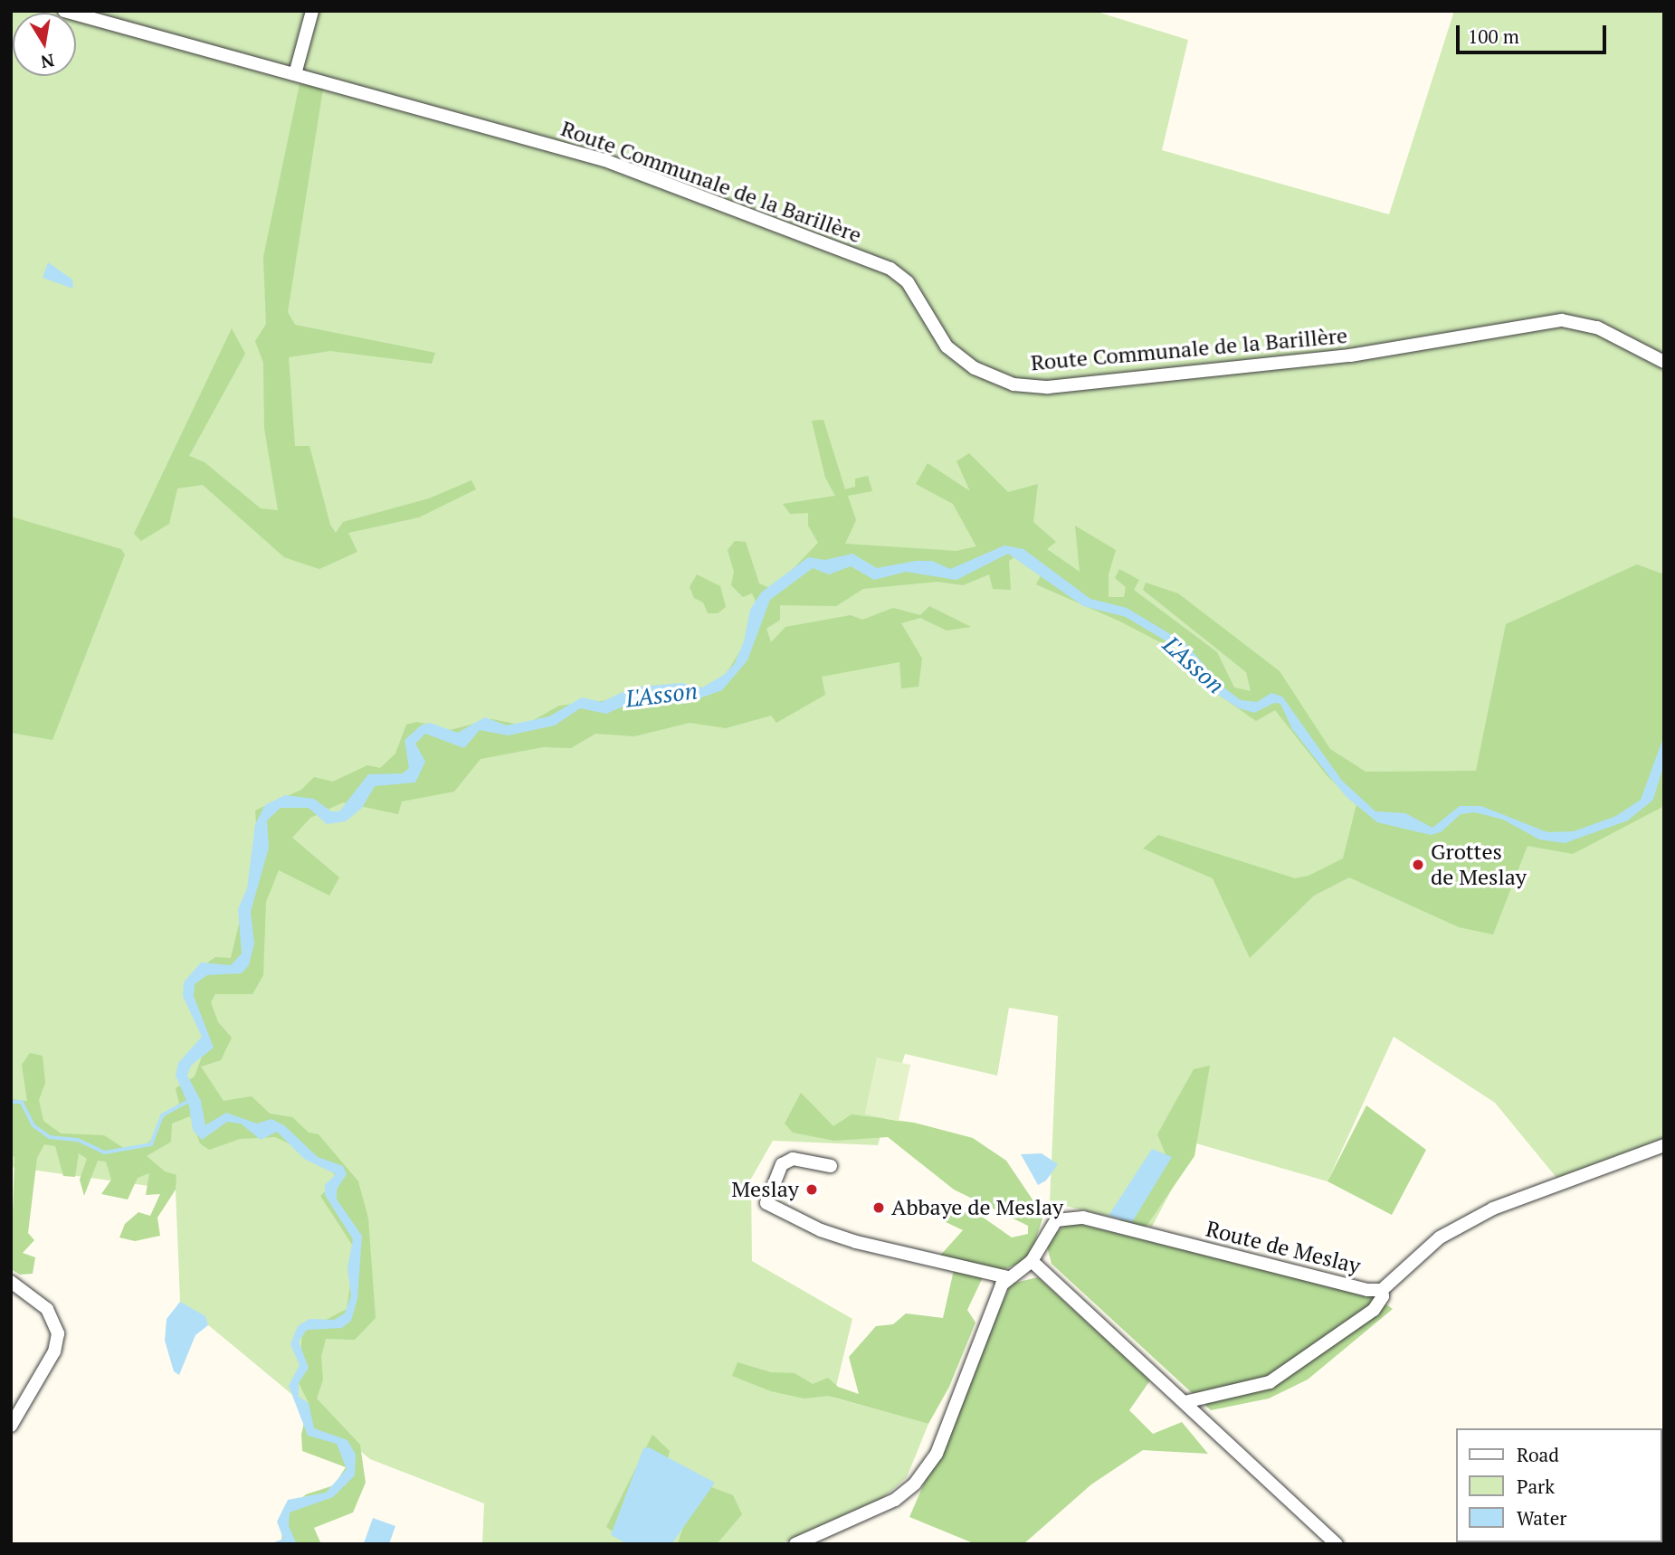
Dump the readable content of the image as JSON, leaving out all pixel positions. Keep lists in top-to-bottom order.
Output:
{
  "streets": {
    "street": ["Route Communale de la Barillère", "Route de Meslay"]
  },
  "water": ["L'Asson"],
  "places": ["Grottes de Meslay", "Meslay", "Abbaye de Meslay"],
  "legend": ["Road", "Park", "Water"],
  "scale_bar": "100 m",
  "north": "bottom"
}
